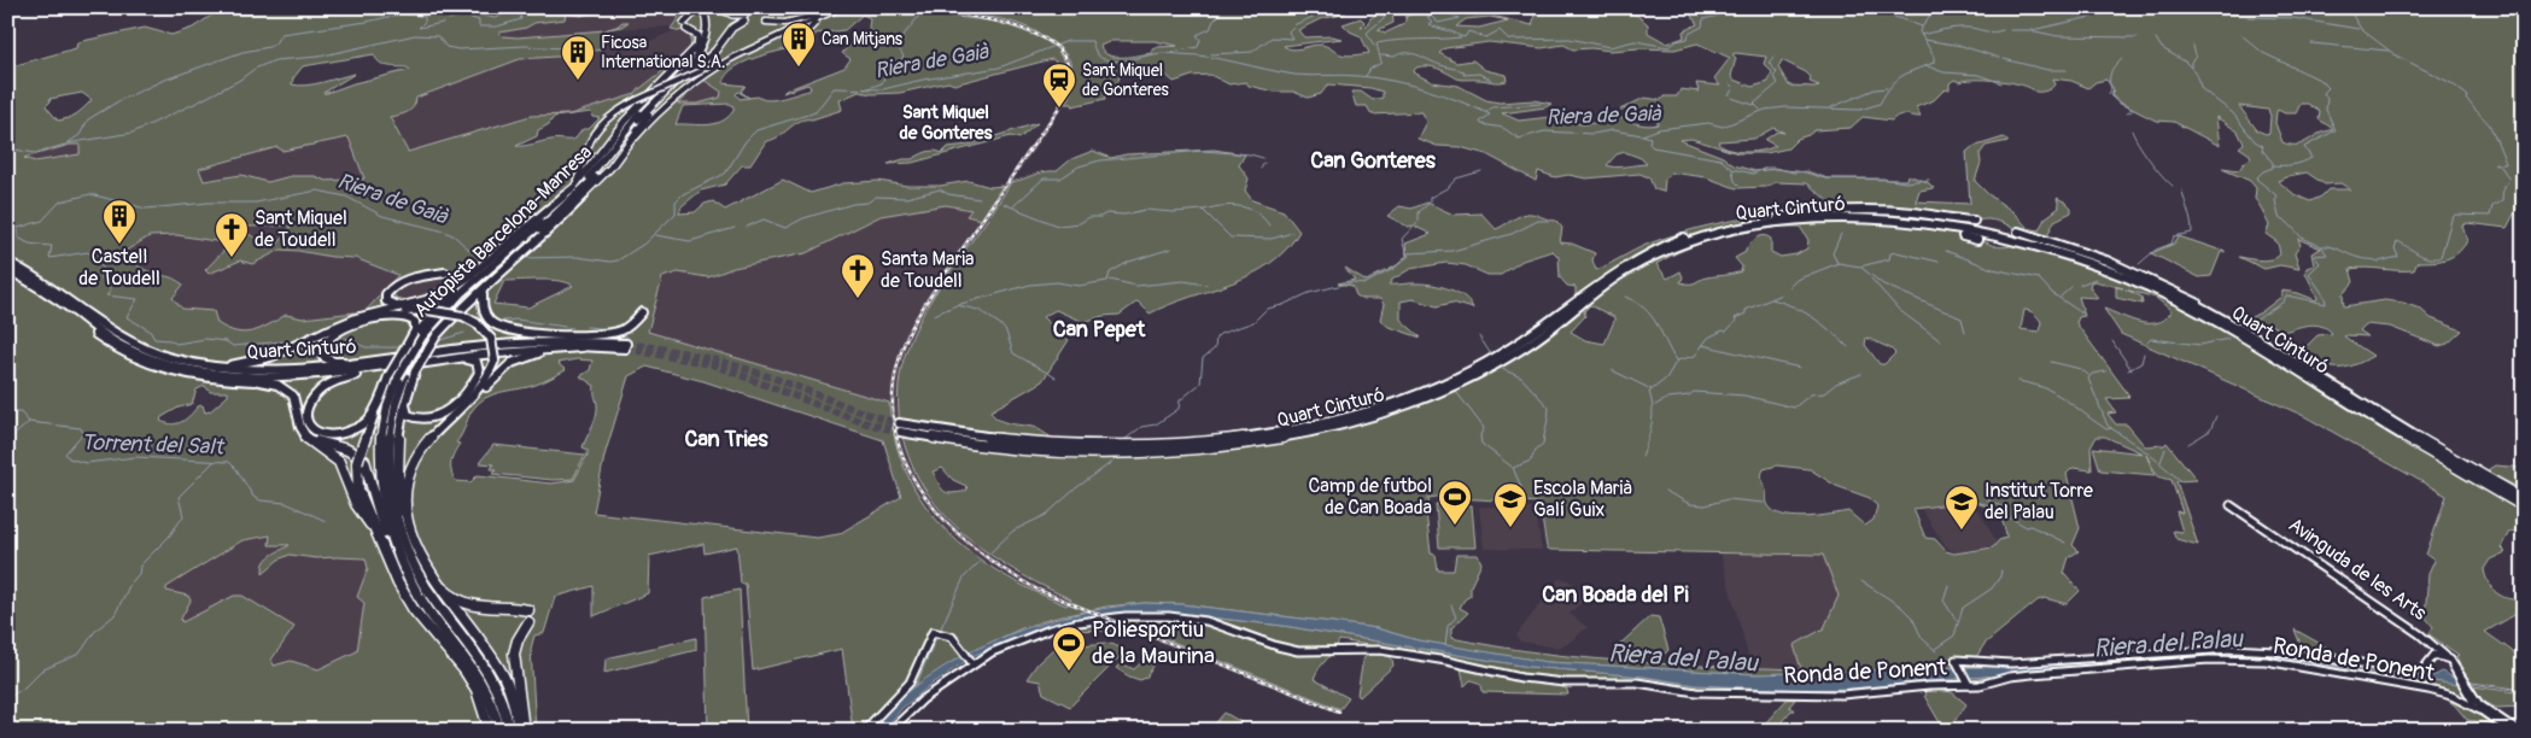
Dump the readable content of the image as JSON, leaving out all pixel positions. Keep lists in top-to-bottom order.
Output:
{
  "streets": {
    "highway": ["Quart Cinturó", "Autopista Barcelona-Manresa"],
    "main road": ["Avinguda de les Arts", "Ronda de Ponent"]
  },
  "crossings": [
    ["Avinguda de les Arts", "Ronda de Ponent"]
  ],
  "districts": [
    "Sant Miquel de Gonteres",
    "Can Gonteres",
    "Can Pepet",
    "Can Tries",
    "Can Boada del Pi"
  ],
  "water": ["Riera de Gaià", "Torrent del Salt", "Riera del Palau"],
  "places": {
    "building": ["Can Mitjans", "Ficosa International S.A.", "Castell de Toudell"],
    "station": ["Sant Miquel de Gonteres"],
    "church": ["Sant Miquel de Toudell", "Santa Maria de Toudell"],
    "sports": ["Camp de futbol de Can Boada", "Poliesportiu de la Maurina"],
    "school or university": ["Escola Marià Galí Guix", "Institut Torre del Palau"]
  }
}
